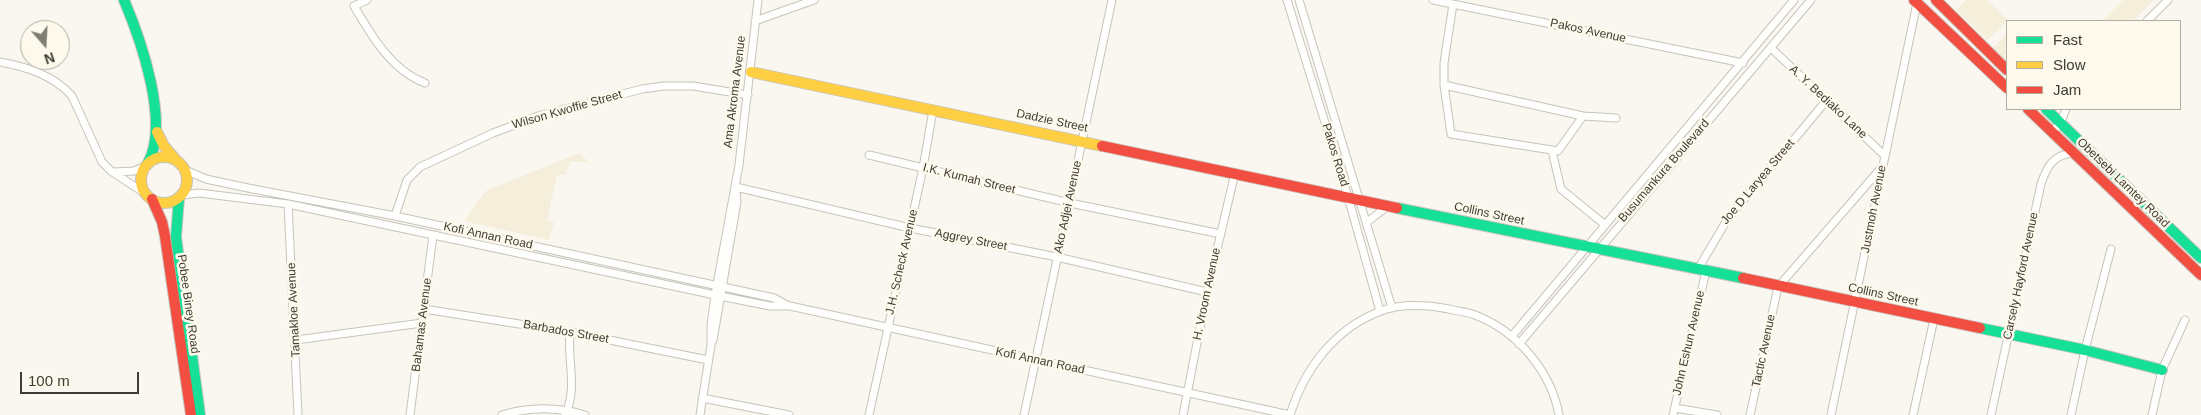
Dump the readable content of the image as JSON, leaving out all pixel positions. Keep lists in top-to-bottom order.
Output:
{
  "streets": {
    "street": [
      "Pakos Avenue",
      "Ama Akroma Avenue",
      "A. Y. Bediako Lane",
      "Wilson Kwoffie Street",
      "Dadzie Street",
      "Pakos Road",
      "Busumankura Boulevard",
      "I.K. Kumah Street",
      "Joe D Laryea Street",
      "Obetsebi Lamtey Road",
      "Ako Adjei Avenue",
      "Justmoh Avenue",
      "Collins Street",
      "Kofi Annan Road",
      "Aggrey Street",
      "J.H. Scheck Avenue",
      "Carsely Hayford Avenue",
      "H. Vroom Avenue",
      "Pobee Biney Road",
      "Tamakloe Avenue",
      "Bahamas Avenue",
      "Barbados Street",
      "John Eshun Avenue",
      "Tactic Avenue"
    ]
  },
  "crossings": [
    ["Pakos Avenue", "Busumankura Boulevard"],
    ["Ama Akroma Avenue", "Wilson Kwoffie Street"],
    ["Ama Akroma Avenue", "Dadzie Street"],
    ["Ama Akroma Avenue", "Kofi Annan Road"],
    ["Ama Akroma Avenue", "Aggrey Street"],
    ["Ama Akroma Avenue", "Barbados Street"],
    ["A. Y. Bediako Lane", "Busumankura Boulevard"],
    ["A. Y. Bediako Lane", "Joe D Laryea Street"],
    ["A. Y. Bediako Lane", "Justmoh Avenue"],
    ["Wilson Kwoffie Street", "Kofi Annan Road"],
    ["Dadzie Street", "Pakos Road"],
    ["Dadzie Street", "Ako Adjei Avenue"],
    ["Dadzie Street", "Collins Street"],
    ["Dadzie Street", "J.H. Scheck Avenue"],
    ["Dadzie Street", "H. Vroom Avenue"],
    ["Pakos Road", "Collins Street"],
    ["Busumankura Boulevard", "Collins Street"],
    ["I.K. Kumah Street", "Ako Adjei Avenue"],
    ["I.K. Kumah Street", "J.H. Scheck Avenue"],
    ["I.K. Kumah Street", "H. Vroom Avenue"],
    ["Joe D Laryea Street", "Collins Street"],
    ["Joe D Laryea Street", "John Eshun Avenue"],
    ["Obetsebi Lamtey Road", "Carsely Hayford Avenue"],
    ["Ako Adjei Avenue", "Kofi Annan Road"],
    ["Ako Adjei Avenue", "Aggrey Street"],
    ["Justmoh Avenue", "Collins Street"],
    ["Collins Street", "Carsely Hayford Avenue"],
    ["Collins Street", "John Eshun Avenue"],
    ["Collins Street", "Tactic Avenue"],
    ["Kofi Annan Road", "J.H. Scheck Avenue"],
    ["Kofi Annan Road", "H. Vroom Avenue"],
    ["Kofi Annan Road", "Pobee Biney Road"],
    ["Kofi Annan Road", "Tamakloe Avenue"],
    ["Kofi Annan Road", "Bahamas Avenue"],
    ["Aggrey Street", "J.H. Scheck Avenue"],
    ["Aggrey Street", "H. Vroom Avenue"],
    ["Bahamas Avenue", "Barbados Street"]
  ],
  "legend": ["Fast", "Slow", "Jam"],
  "scale_bar": "100 m",
  "north": "bottom"
}
